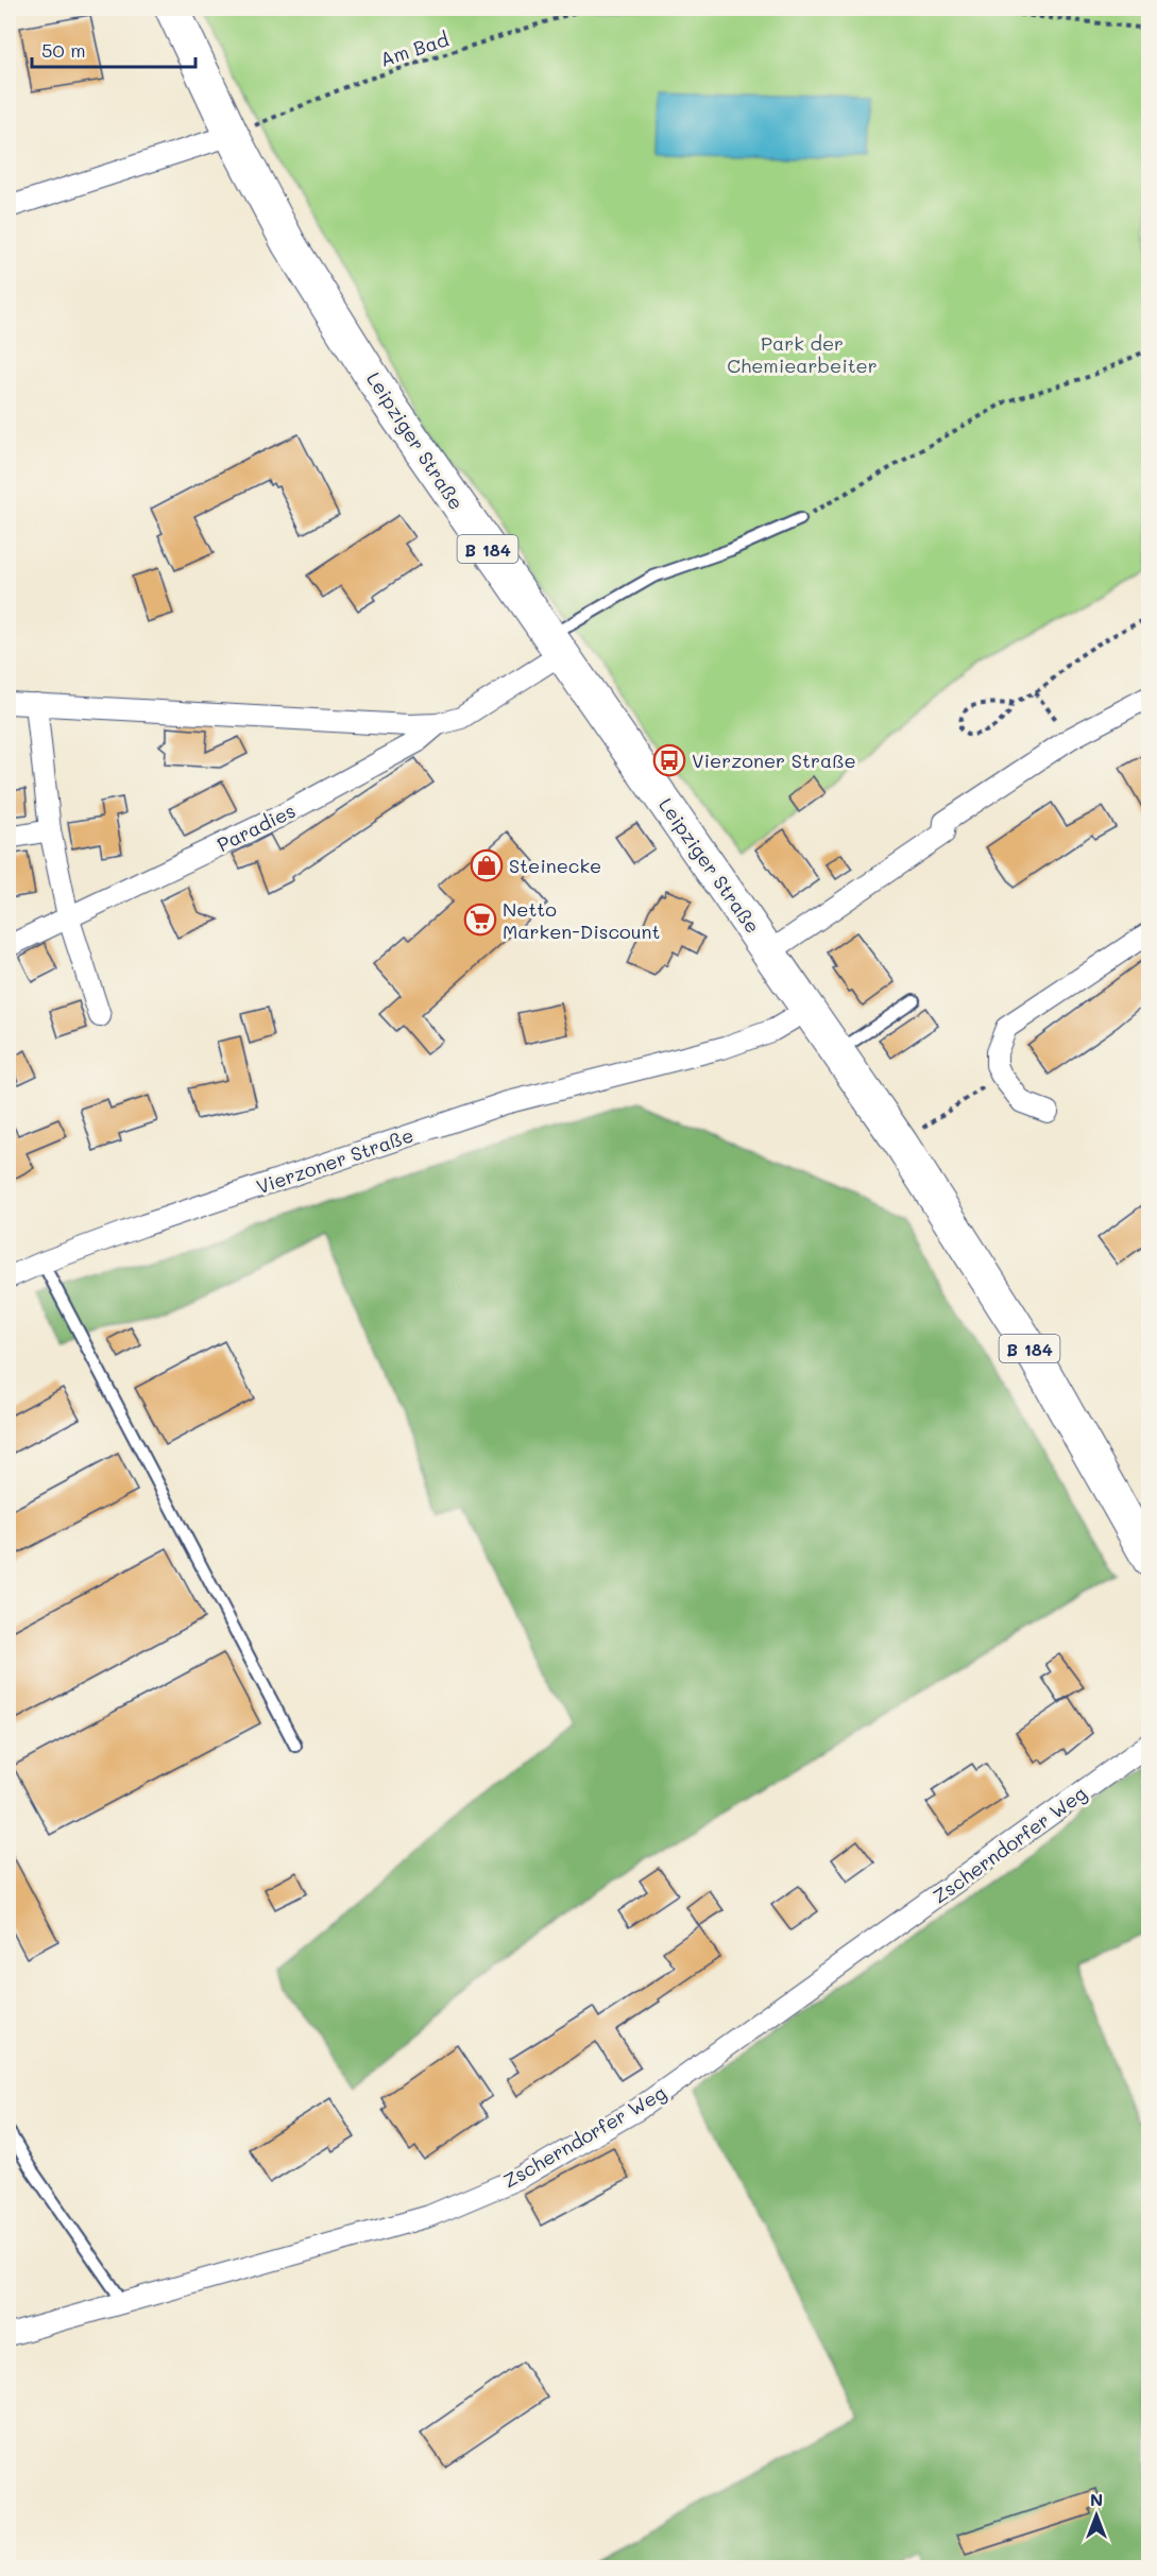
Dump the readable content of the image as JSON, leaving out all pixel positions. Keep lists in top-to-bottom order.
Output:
{
  "streets": {
    "main road": ["Leipziger Straße", "B 184"],
    "street": ["Paradies", "Vierzoner Straße", "Zscherndorfer Weg"],
    "path": ["Am Bad"]
  },
  "crossings": [
    ["Am Bad", "Leipziger Straße"],
    ["Leipziger Straße", "Paradies"],
    ["Leipziger Straße", "Vierzoner Straße"]
  ],
  "parks": ["Park der Chemiearbeiter"],
  "places": {
    "bus stop": ["Vierzoner Straße"],
    "shop": ["Steinecke"],
    "supermarket": ["Netto Marken-Discount"]
  },
  "scale_bar": "50 m",
  "north": "top"
}
